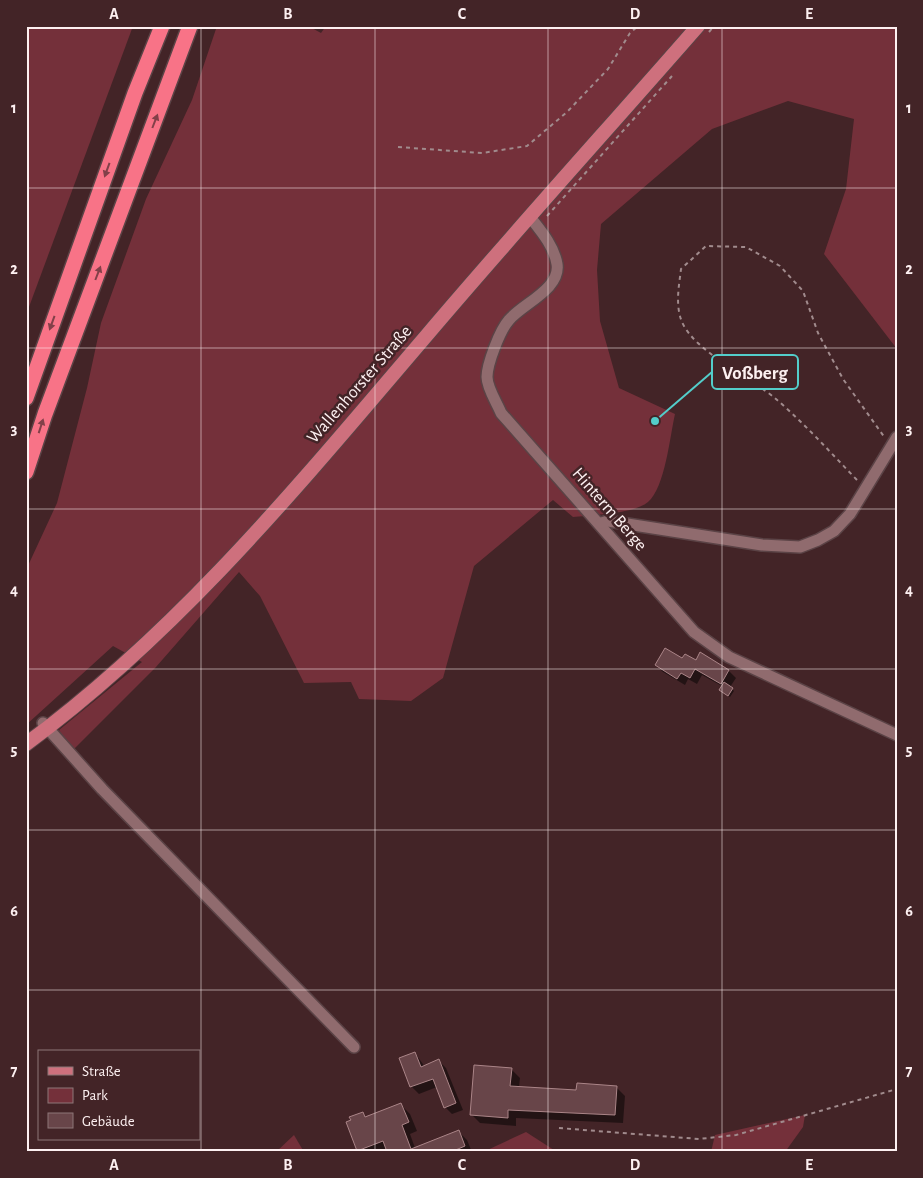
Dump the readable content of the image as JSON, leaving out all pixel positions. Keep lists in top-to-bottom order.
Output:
{
  "streets": {
    "main road": ["Wallenhorster Straße"],
    "street": ["Hinterm Berge"]
  },
  "crossings": [
    ["Wallenhorster Straße", "Hinterm Berge"]
  ],
  "places": ["Voßberg"],
  "legend": ["Straße", "Park", "Gebäude"],
  "grid": {
    "columns": [
      "A",
      "B",
      "C",
      "D",
      "E"
    ],
    "rows": [
      "1",
      "2",
      "3",
      "4",
      "5",
      "6",
      "7"
    ]
  }
}
